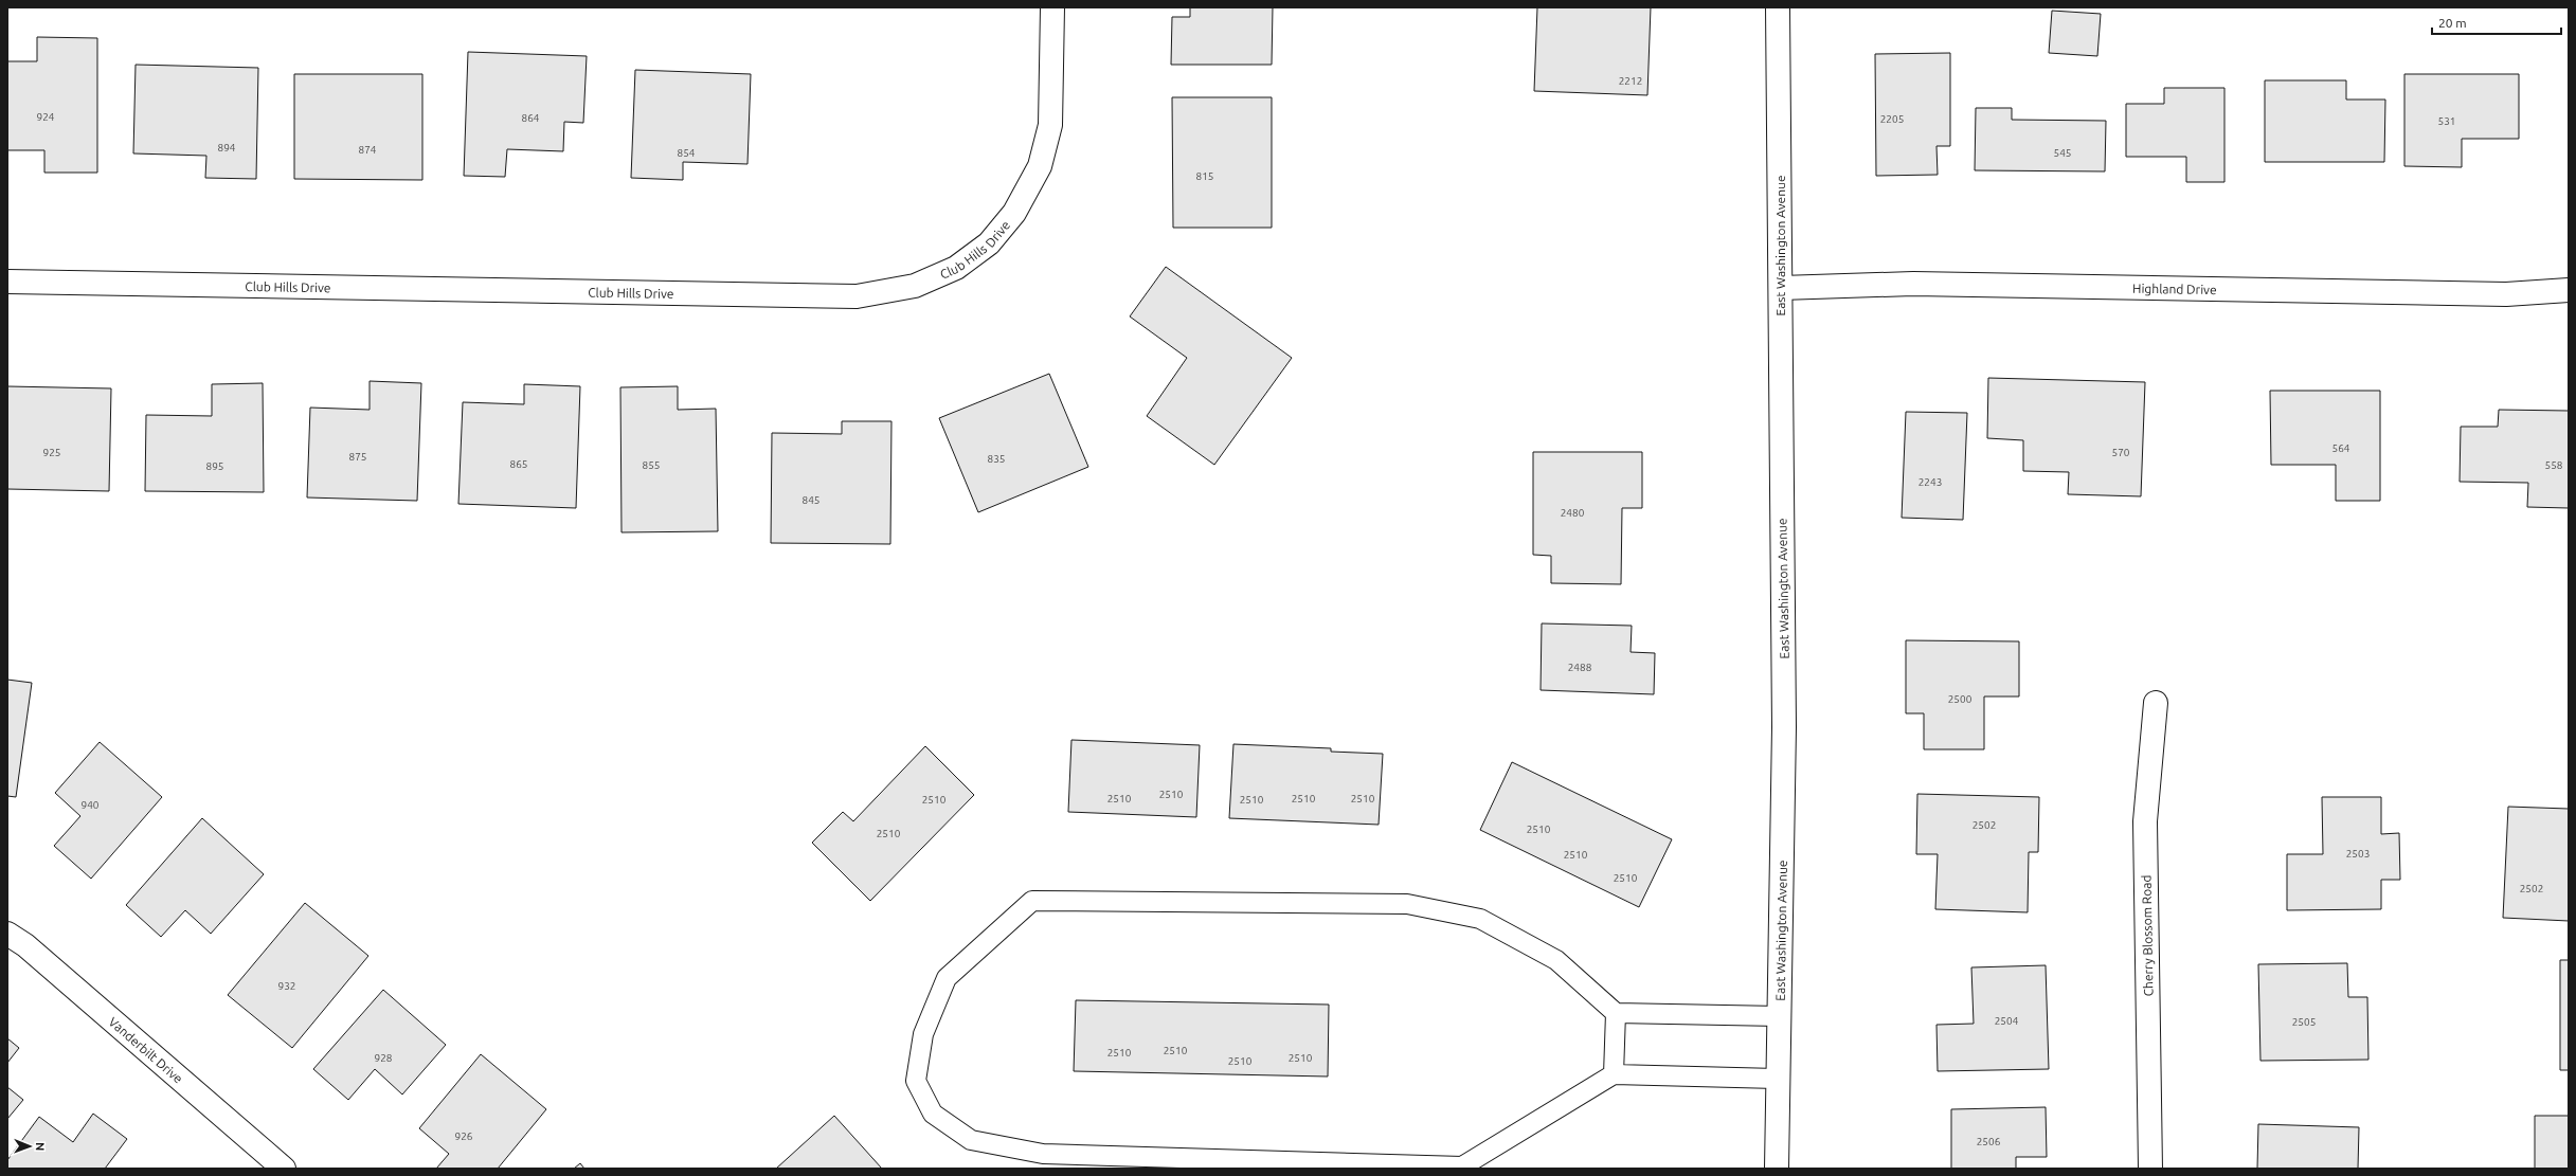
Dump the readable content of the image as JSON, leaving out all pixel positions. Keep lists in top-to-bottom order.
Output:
{
  "streets": {
    "street": [
      "East Washington Avenue",
      "Club Hills Drive",
      "Highland Drive",
      "Cherry Blossom Road",
      "Vanderbilt Drive"
    ]
  },
  "crossings": [
    ["East Washington Avenue", "Highland Drive"]
  ],
  "house_numbers": [
    "2212",
    "924",
    "864",
    "2205",
    "531",
    "894",
    "874",
    "854",
    "545",
    "815",
    "564",
    "925",
    "570",
    "875",
    "835",
    "865",
    "855",
    "558",
    "895",
    "2243",
    "845",
    "2480",
    "2488",
    "2500",
    "2510",
    "2510",
    "2510",
    "2510",
    "2510",
    "2510",
    "940",
    "2502",
    "2510",
    "2510",
    "2503",
    "2510",
    "2510",
    "2502",
    "932",
    "2504",
    "2505",
    "2510",
    "2510",
    "928",
    "2510",
    "2510",
    "926",
    "2506"
  ],
  "scale_bar": "20 m",
  "north": "right"
}
